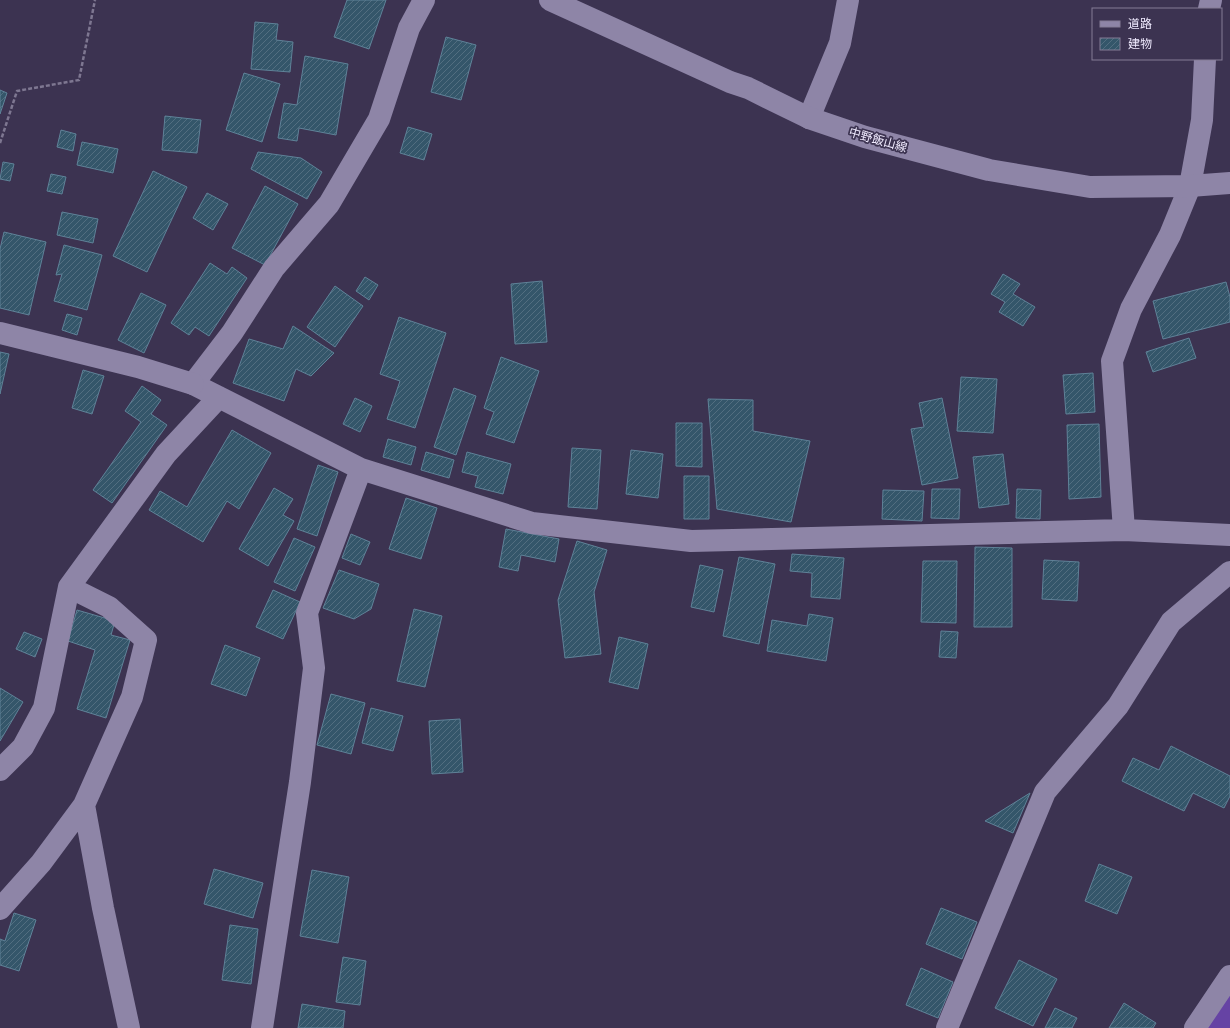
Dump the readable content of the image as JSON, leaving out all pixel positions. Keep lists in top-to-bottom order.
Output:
{
  "streets": {
    "street": ["中野飯山線"]
  },
  "legend": ["道路", "建物"]
}
